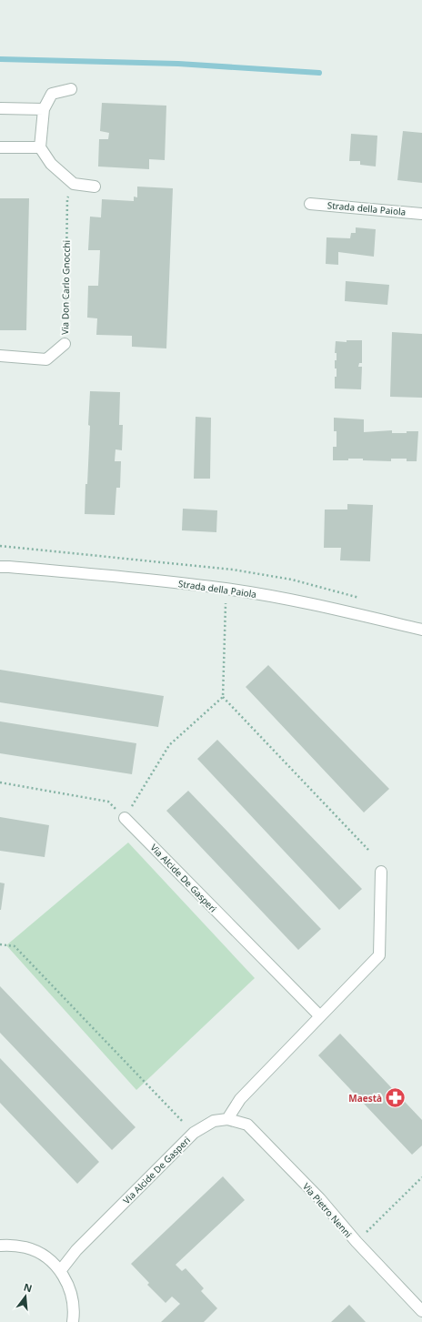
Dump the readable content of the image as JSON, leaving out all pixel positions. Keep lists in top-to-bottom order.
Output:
{
  "streets": {
    "street": [
      "Strada della Paiola",
      "Via Don Carlo Gnocchi",
      "Via Alcide De Gasperi",
      "Via Pietro Nenni"
    ]
  },
  "crossings": [
    ["Via Alcide De Gasperi", "Via Pietro Nenni"]
  ],
  "places": {
    "pharmacy": ["Maestà"]
  },
  "north": "top"
}
